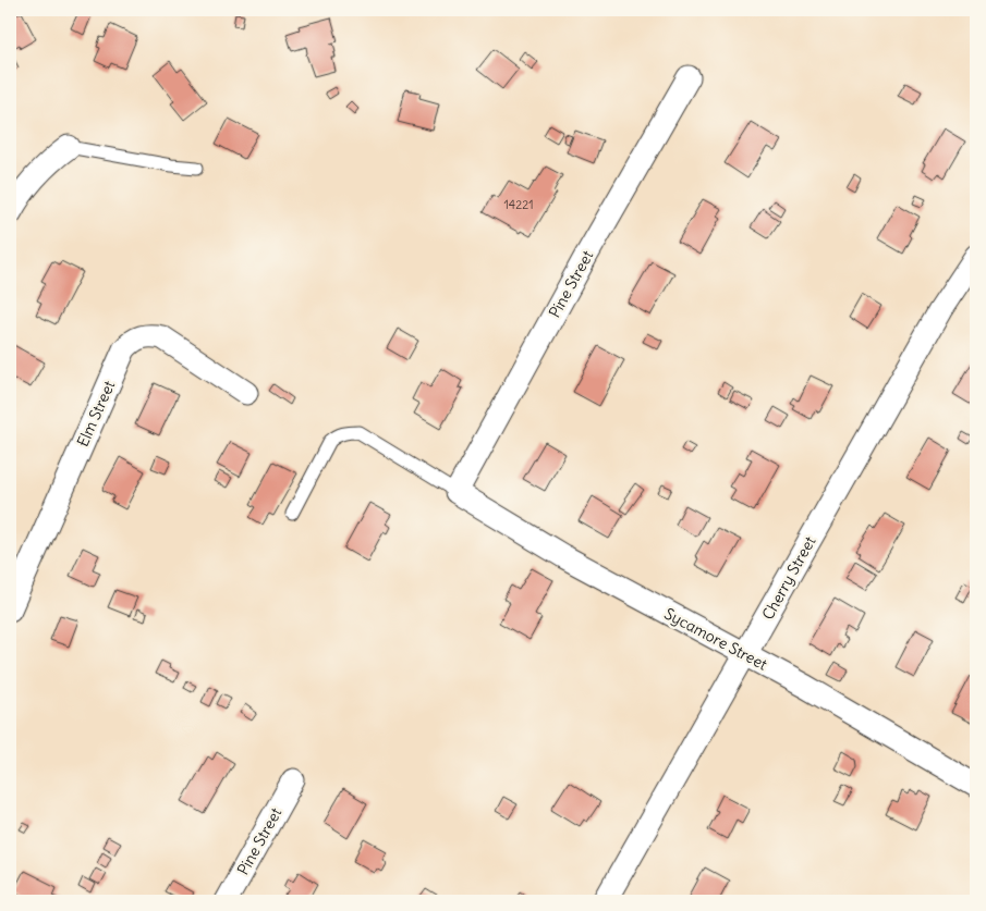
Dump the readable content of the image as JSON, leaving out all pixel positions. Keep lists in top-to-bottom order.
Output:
{
  "streets": {
    "street": [
      "Pine Street",
      "Elm Street",
      "Cherry Street",
      "Sycamore Street"
    ]
  },
  "crossings": [
    ["Pine Street", "Sycamore Street"],
    ["Cherry Street", "Sycamore Street"]
  ],
  "house_numbers": ["14221"]
}
